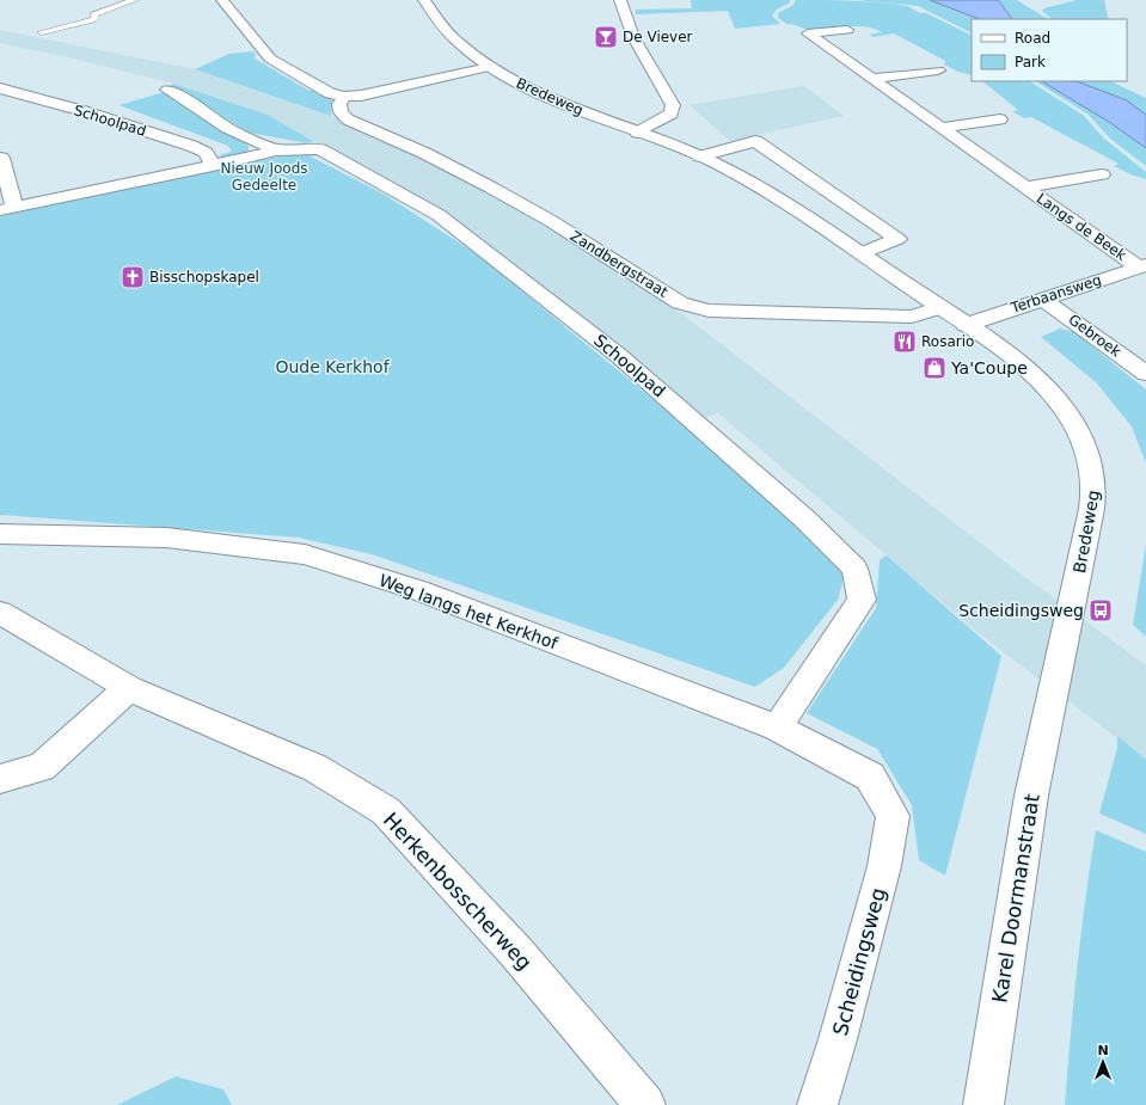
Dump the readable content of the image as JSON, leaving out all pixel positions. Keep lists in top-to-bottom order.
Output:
{
  "streets": {
    "street": [
      "Bredeweg",
      "Schoolpad",
      "Langs de Beek",
      "Zandbergstraat",
      "Terbaansweg",
      "Gebroek",
      "Weg langs het Kerkhof",
      "Herkenbosscherweg",
      "Karel Doormanstraat",
      "Scheidingsweg"
    ]
  },
  "crossings": [
    ["Bredeweg", "Zandbergstraat"],
    ["Bredeweg", "Terbaansweg"],
    ["Bredeweg", "Karel Doormanstraat"],
    ["Schoolpad", "Weg langs het Kerkhof"],
    ["Langs de Beek", "Terbaansweg"],
    ["Terbaansweg", "Gebroek"],
    ["Weg langs het Kerkhof", "Scheidingsweg"]
  ],
  "parks": ["Nieuw Joods Gedeelte", "Oude Kerkhof"],
  "places": {
    "bar": ["De Viever"],
    "church": ["Bisschopskapel"],
    "restaurant": ["Rosario"],
    "shop": ["Ya'Coupe"],
    "bus stop": ["Scheidingsweg"]
  },
  "legend": ["Road", "Park"],
  "north": "top"
}
